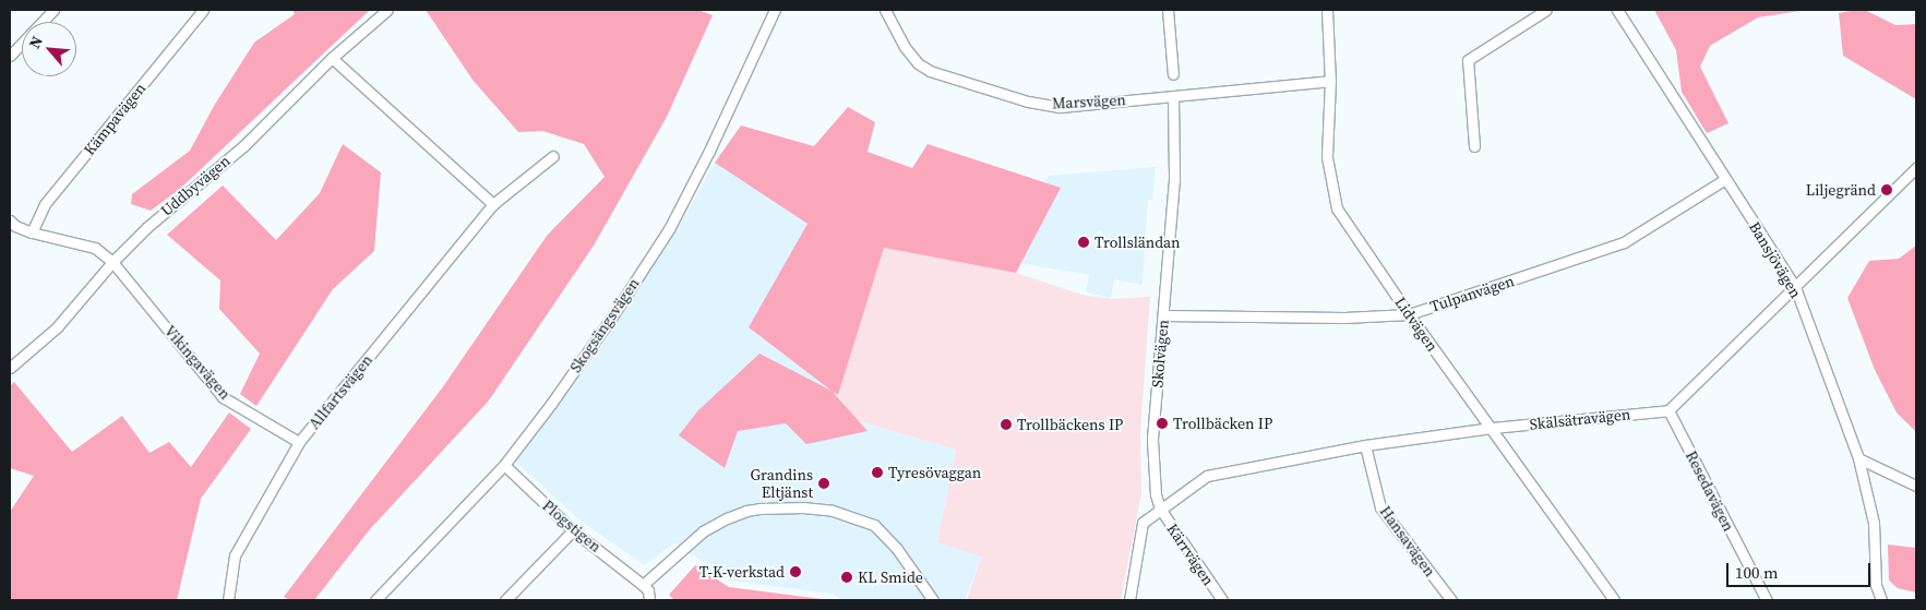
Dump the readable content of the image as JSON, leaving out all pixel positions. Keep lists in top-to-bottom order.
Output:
{
  "streets": {
    "street": [
      "Marsvägen",
      "Kämpavägen",
      "Uddbyvägen",
      "Bansjövägen",
      "Tulpanvägen",
      "Lidvägen",
      "Skogsängsvägen",
      "Skolvägen",
      "Vikingavägen",
      "Allfartsvägen",
      "Skälsätravägen",
      "Resedavägen",
      "Plogstigen",
      "Hansavägen",
      "Kärrvägen"
    ]
  },
  "crossings": [
    ["Marsvägen", "Lidvägen"],
    ["Marsvägen", "Skolvägen"],
    ["Kämpavägen", "Vikingavägen"],
    ["Uddbyvägen", "Vikingavägen"],
    ["Bansjövägen", "Tulpanvägen"],
    ["Tulpanvägen", "Lidvägen"],
    ["Tulpanvägen", "Skolvägen"],
    ["Lidvägen", "Skälsätravägen"],
    ["Skogsängsvägen", "Plogstigen"],
    ["Skolvägen", "Skälsätravägen"],
    ["Skolvägen", "Kärrvägen"],
    ["Vikingavägen", "Allfartsvägen"],
    ["Skälsätravägen", "Resedavägen"],
    ["Skälsätravägen", "Hansavägen"],
    ["Skälsätravägen", "Kärrvägen"]
  ],
  "places": [
    "Liljegränd",
    "Trollsländan",
    "Trollbäcken IP",
    "Trollbäckens IP",
    "Tyresövaggan",
    "Grandins Eltjänst",
    "T-K-verkstad",
    "KL Smide"
  ],
  "scale_bar": "100 m",
  "north": "top left"
}
